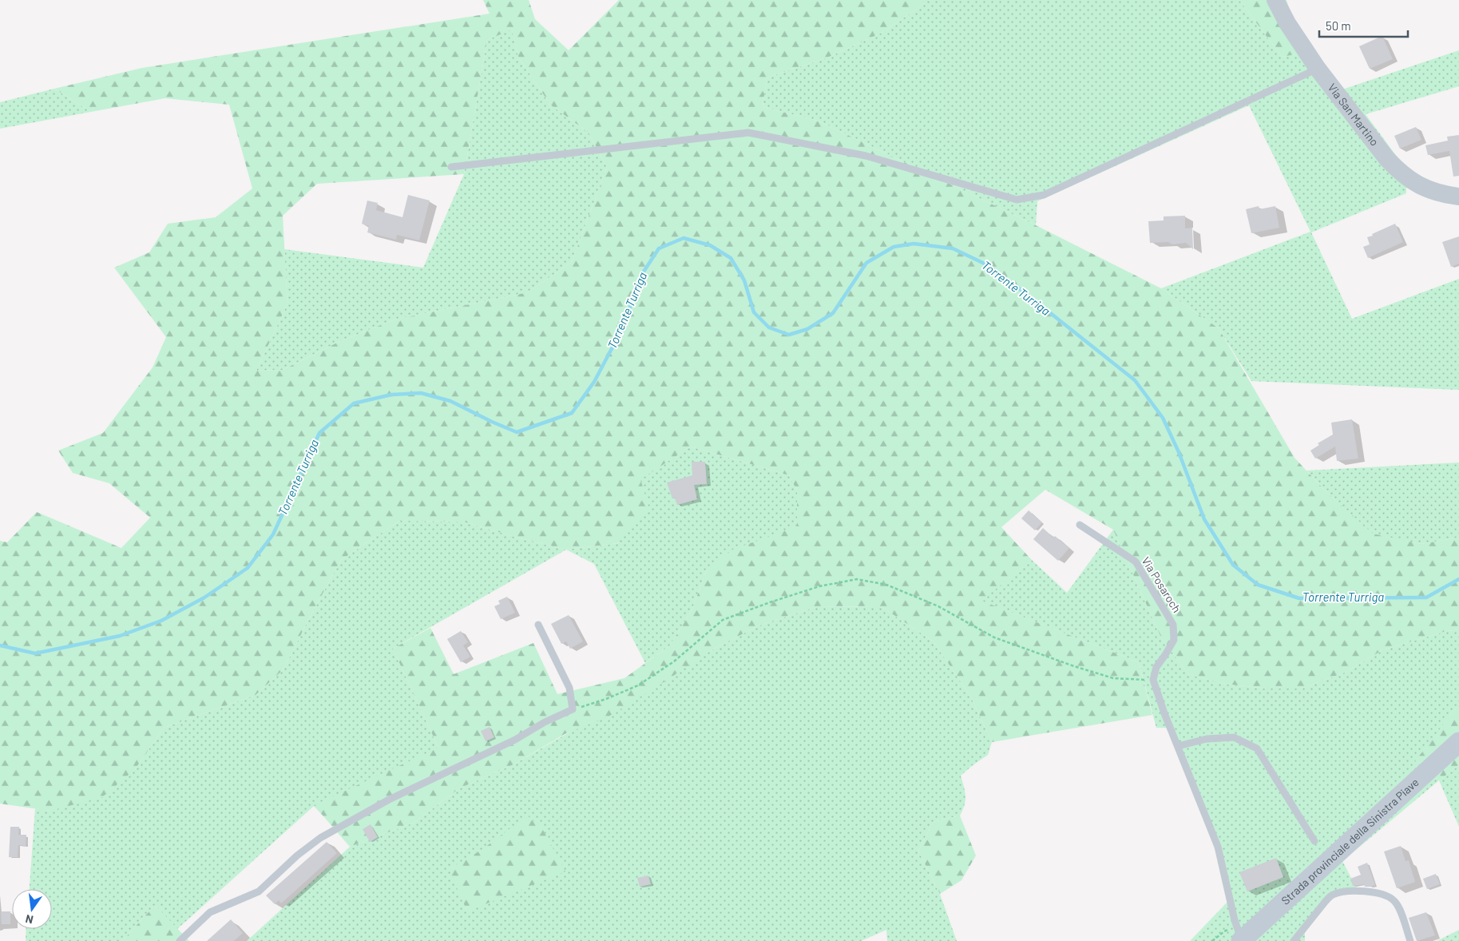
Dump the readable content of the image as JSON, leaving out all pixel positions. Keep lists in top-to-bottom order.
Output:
{
  "streets": {
    "main road": ["Strada provinciale della Sinistra Piave"],
    "street": ["Via San Martino"],
    "lane": ["Via Posaroch"]
  },
  "water": ["Torrente Turriga"],
  "scale_bar": "50 m",
  "north": "bottom"
}
